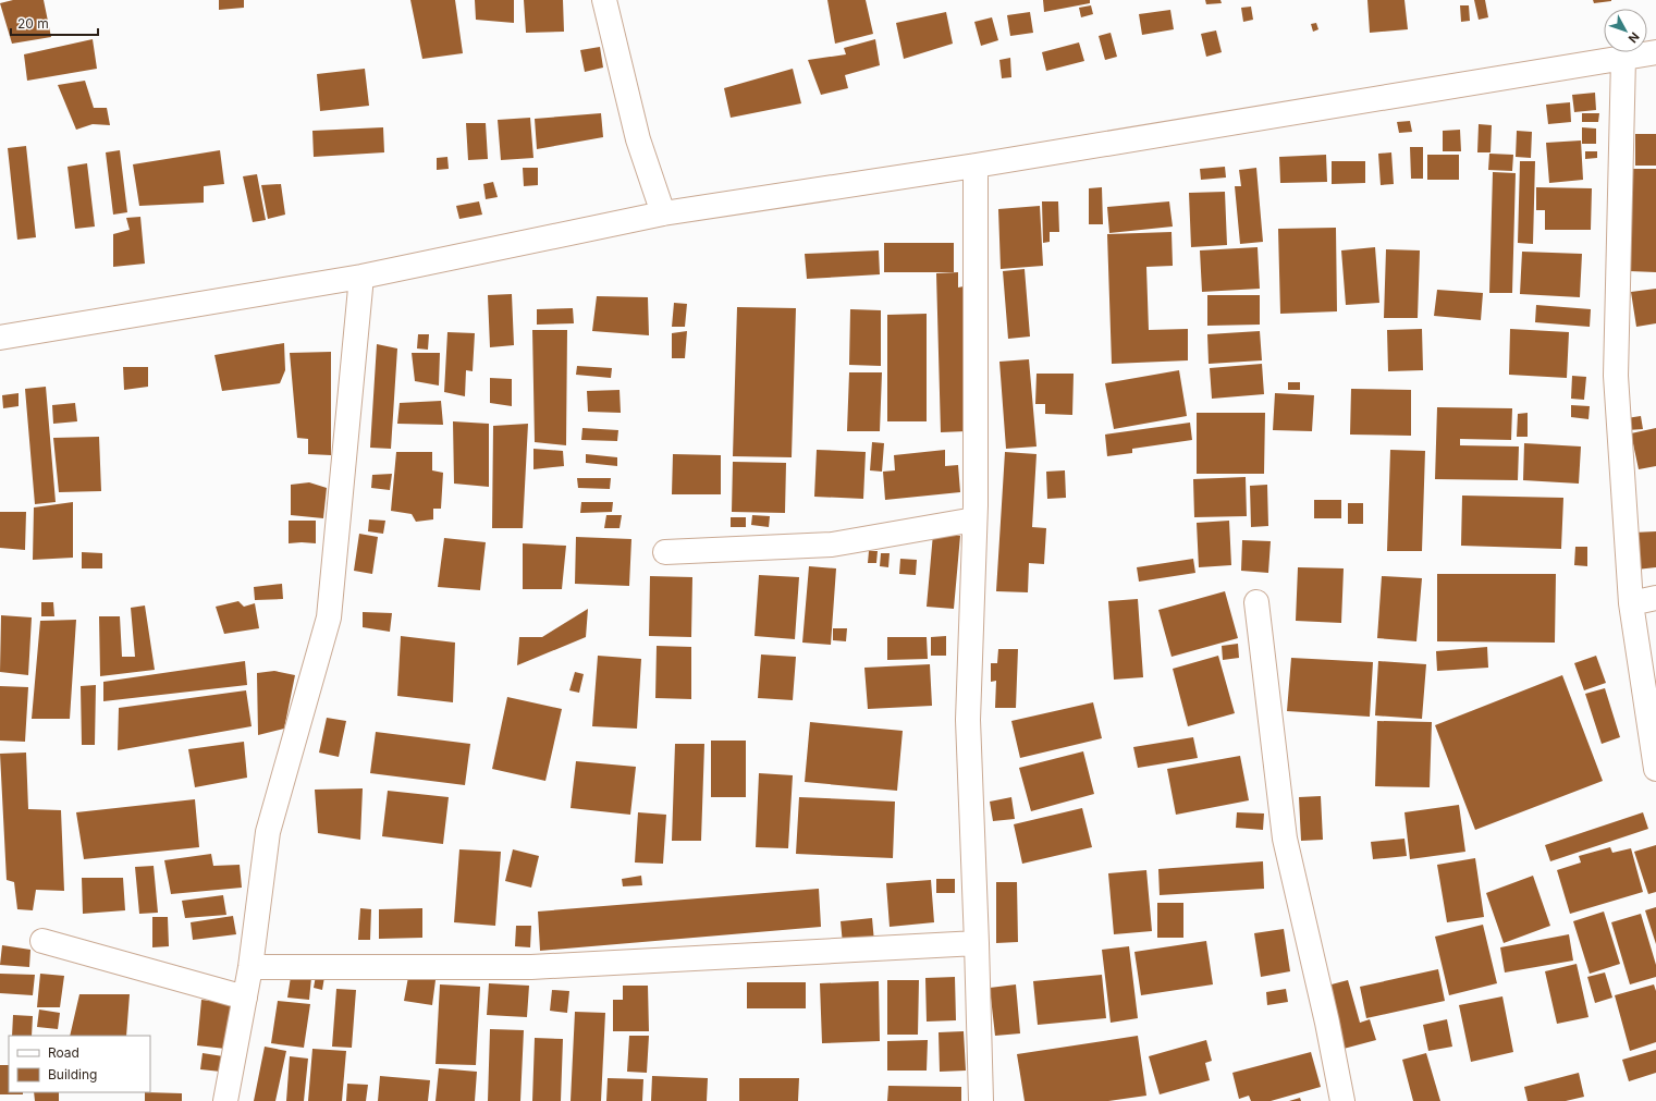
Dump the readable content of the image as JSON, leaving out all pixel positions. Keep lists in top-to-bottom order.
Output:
{
  "legend": ["Road", "Building"],
  "scale_bar": "20 m",
  "north": "bottom right"
}
